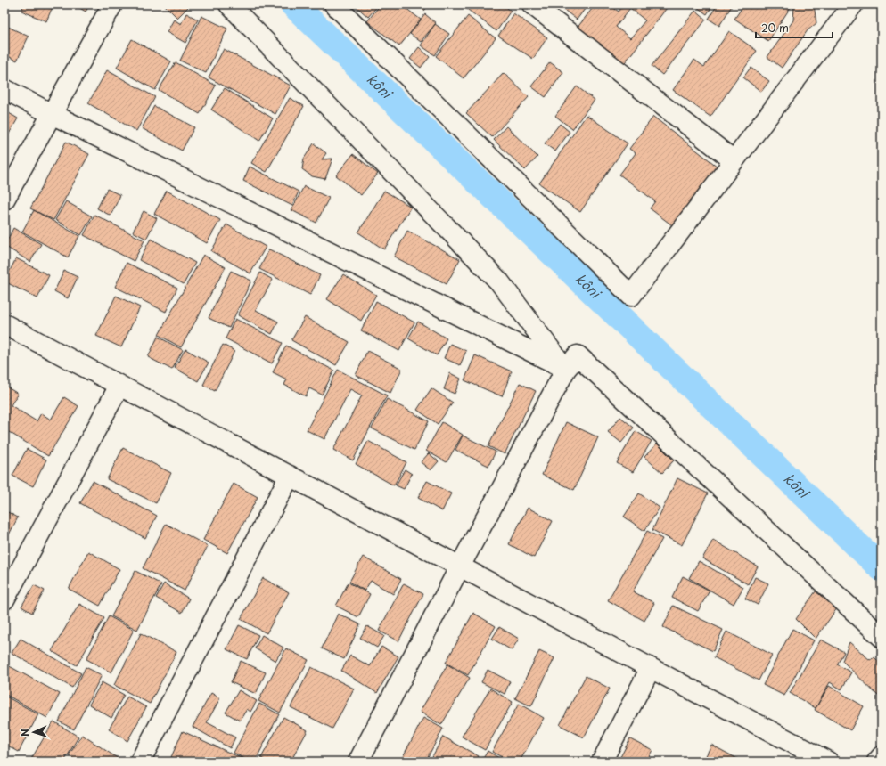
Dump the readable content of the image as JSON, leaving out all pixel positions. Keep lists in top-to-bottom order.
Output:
{
  "water": ["kôni"],
  "scale_bar": "20 m",
  "north": "left"
}
